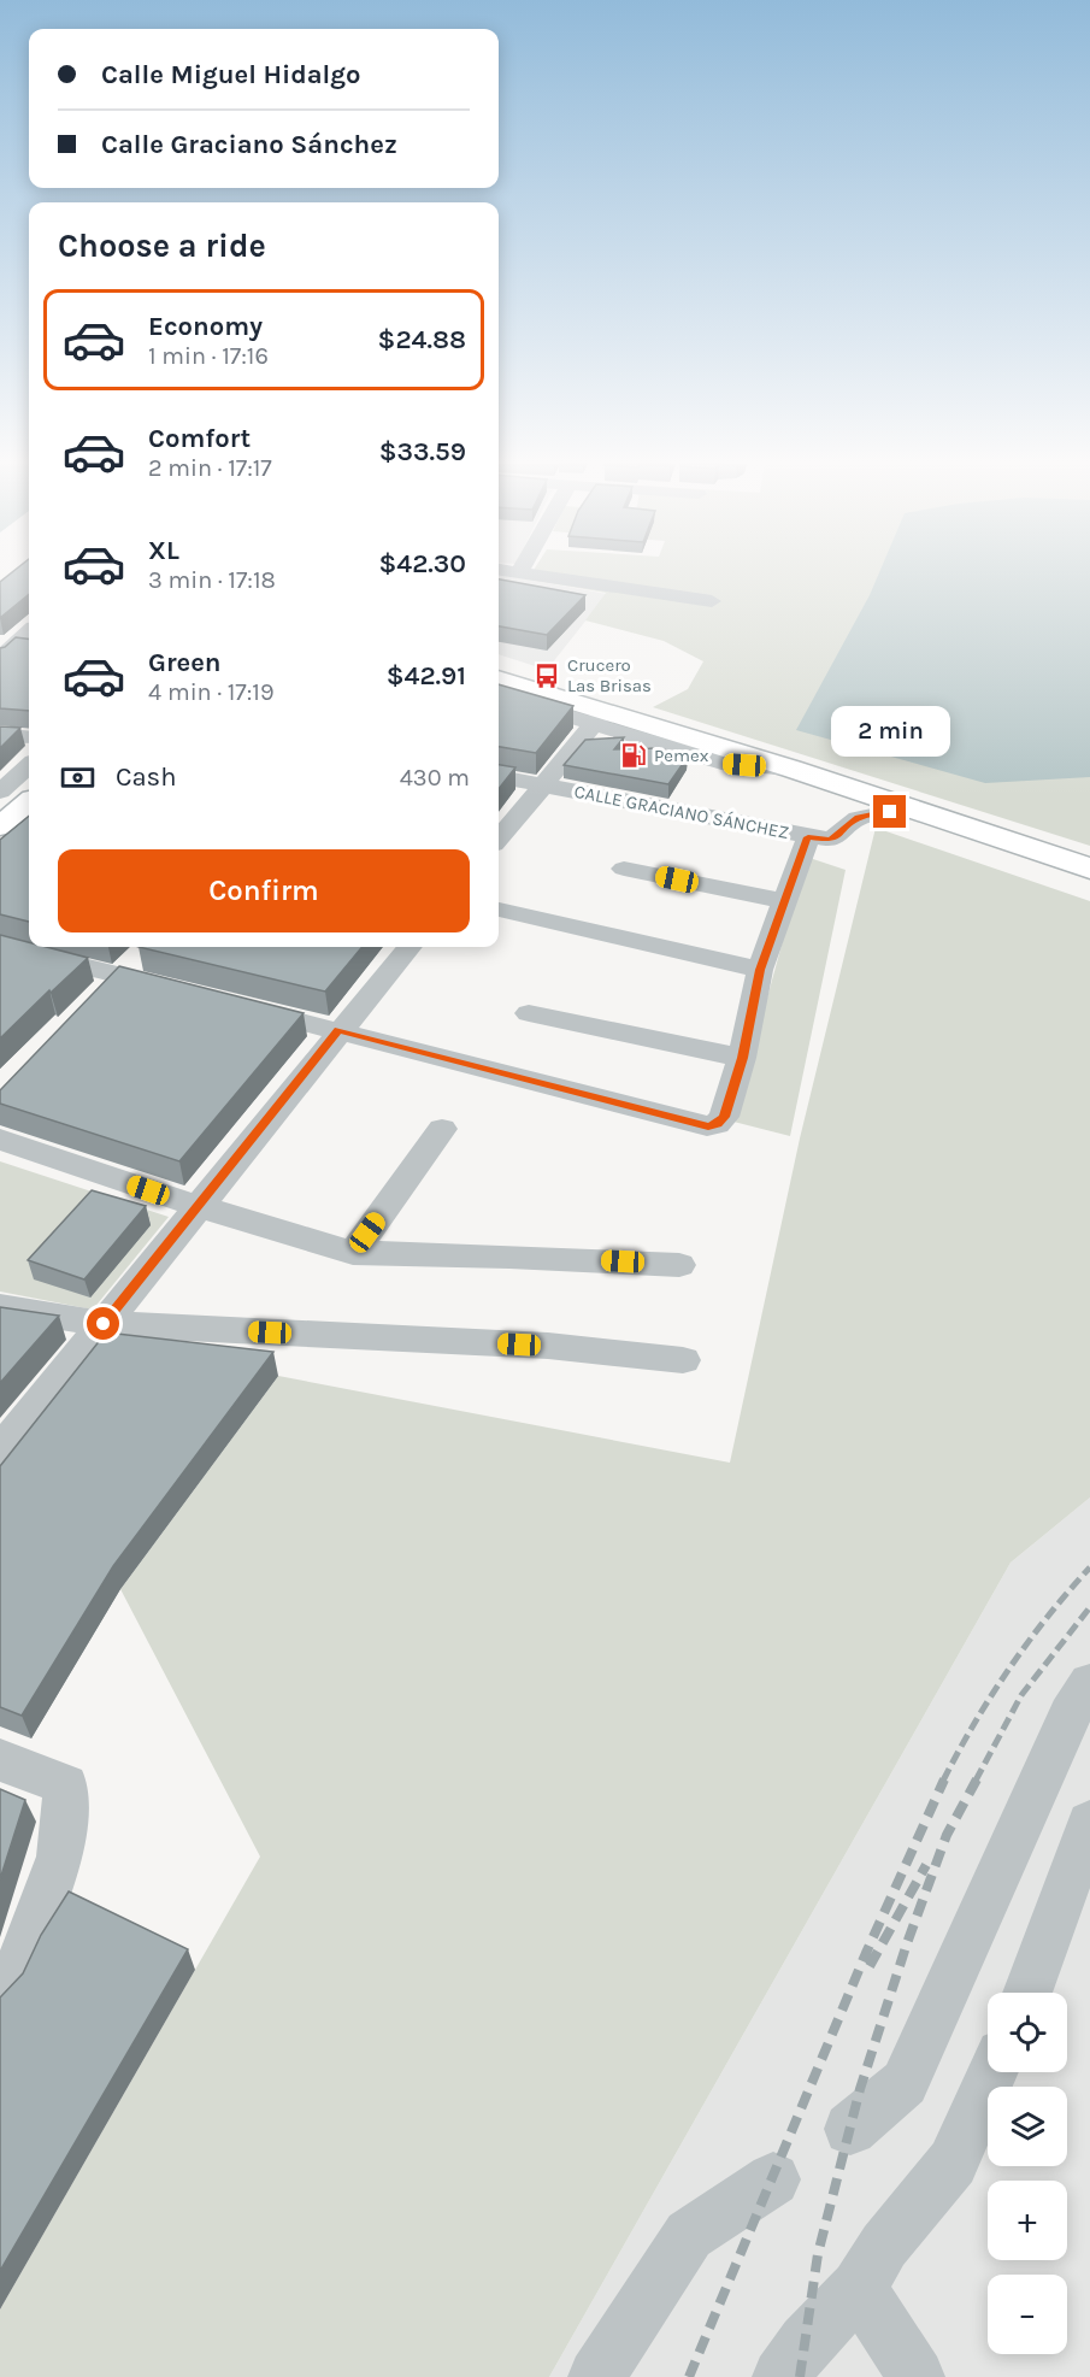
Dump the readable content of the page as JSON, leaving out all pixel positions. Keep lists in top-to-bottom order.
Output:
{
  "streets": {
    "street": ["CALLE GRACIANO SÁNCHEZ"]
  },
  "places": {
    "bus stop": ["Crucero Las Brisas"],
    "fuel station": ["Pemex"]
  },
  "page": {
    "banner": ["Calle Miguel Hidalgo", "Calle Graciano Sánchez"],
    "heading": "Choose a ride",
    "list": [
      {
        "name": "Economy",
        "note": "1 min · 17:16",
        "value": "$24.88"
      },
      {
        "name": "Comfort",
        "note": "2 min · 17:17",
        "value": "$33.59"
      },
      {
        "name": "XL",
        "note": "3 min · 17:18",
        "value": "$42.30"
      },
      {
        "name": "Green",
        "note": "4 min · 17:19",
        "value": "$42.91"
      }
    ],
    "bubble": "2 min",
    "pay": ["Cash", "430 m"],
    "buttons": "Confirm",
    "map_buttons": ["+", "−"]
  }
}
